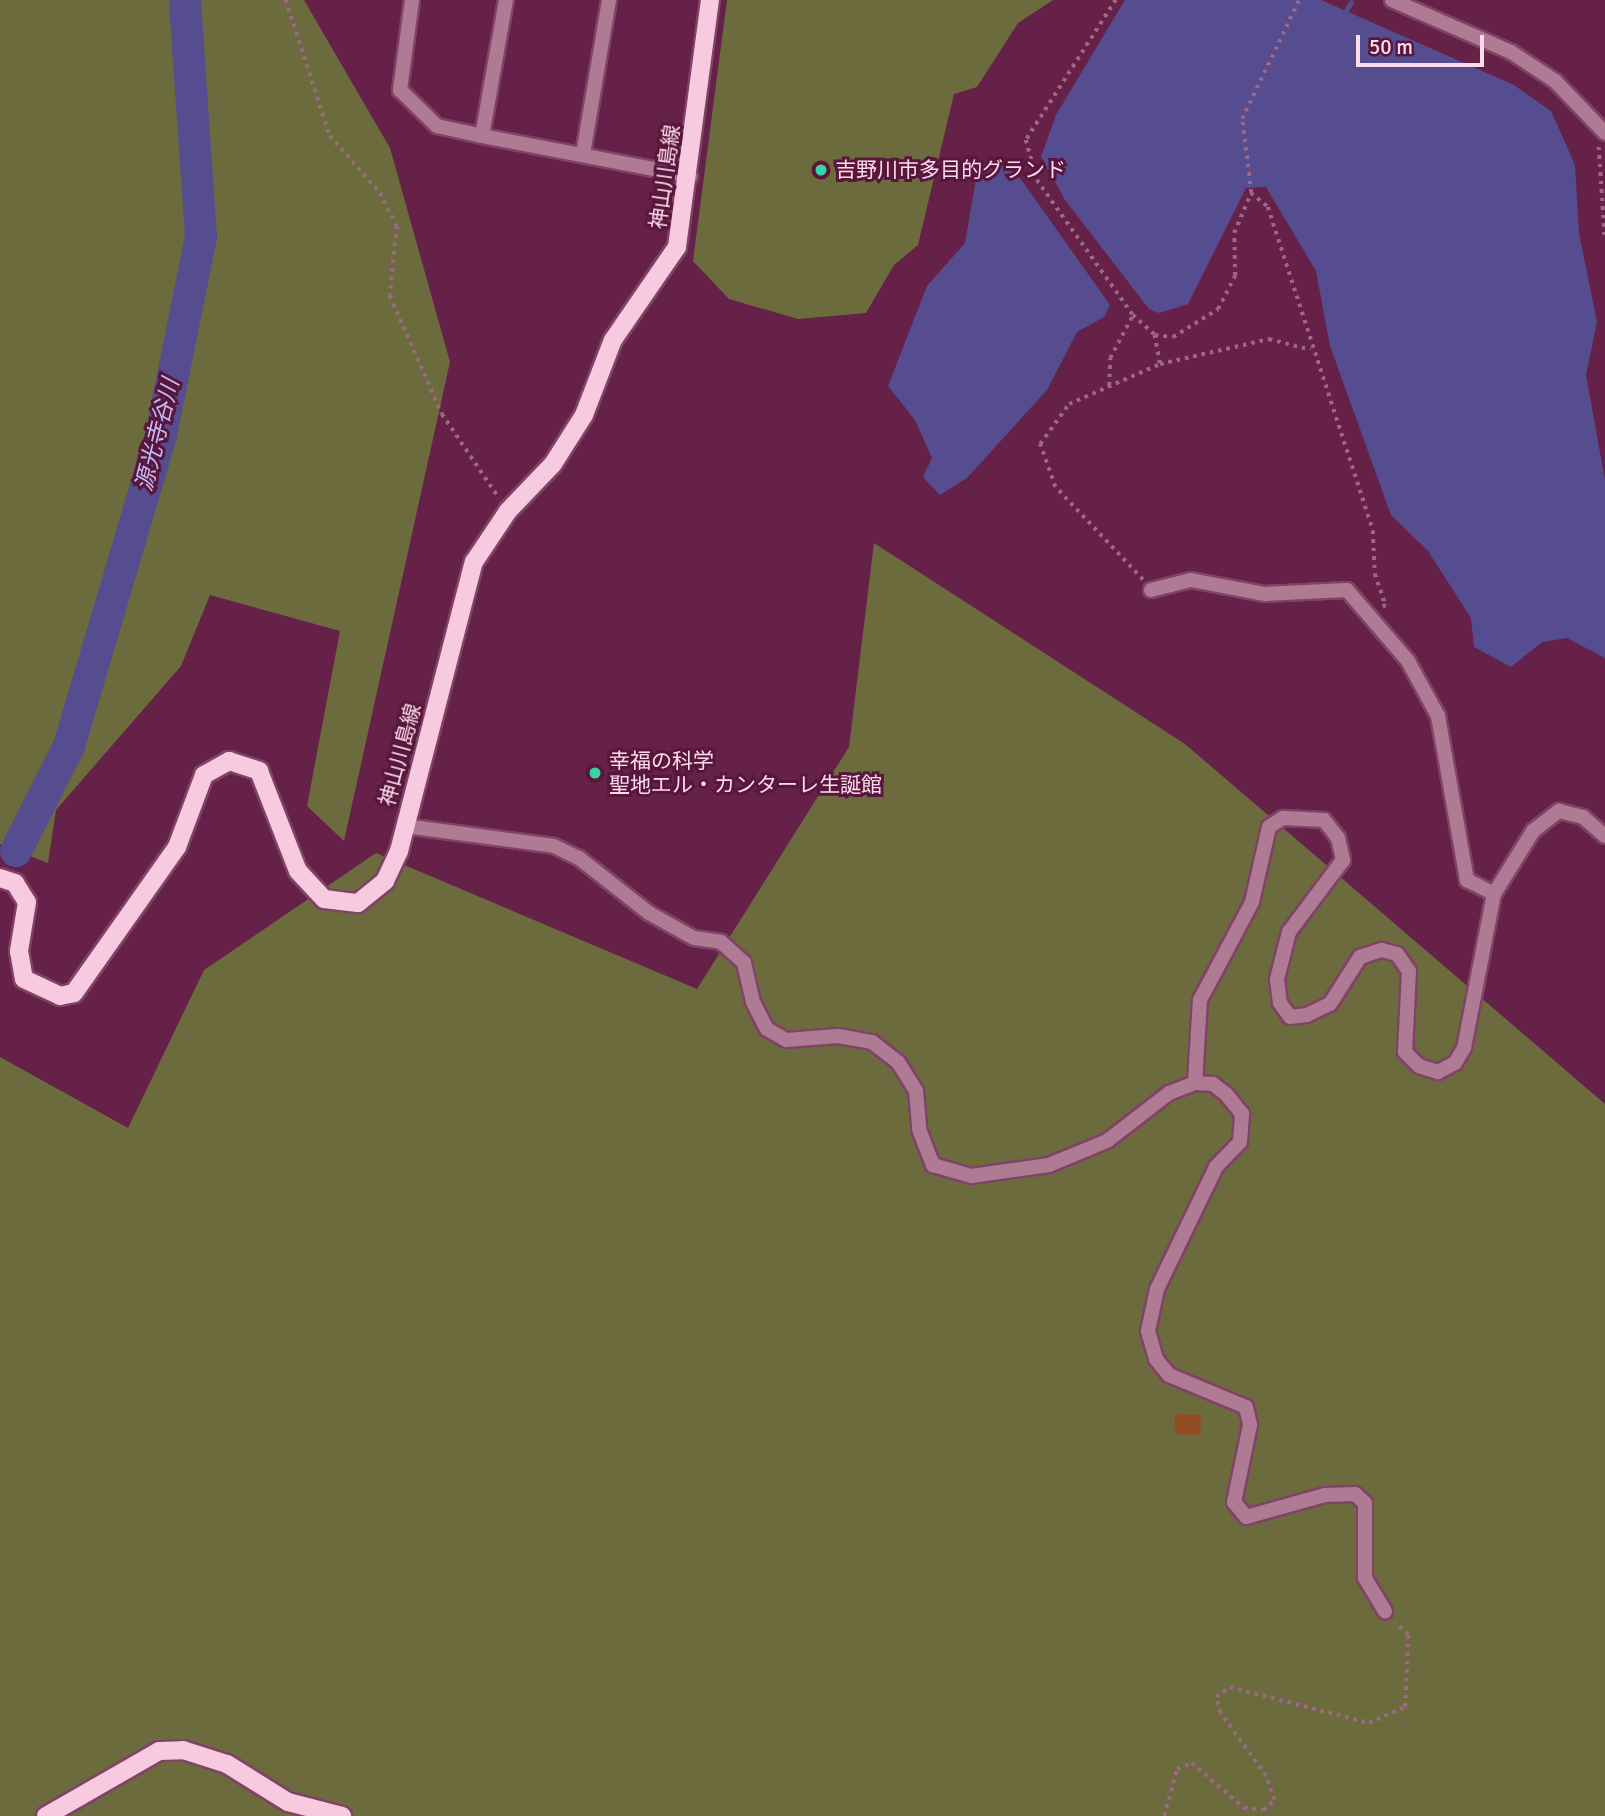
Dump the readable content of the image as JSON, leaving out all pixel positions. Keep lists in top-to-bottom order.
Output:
{
  "streets": {
    "main road": ["神山川島線"]
  },
  "water": ["源光寺谷川"],
  "places": ["吉野川市多目的グランド", "幸福の科学 聖地エル・カンターレ生誕館"],
  "scale_bar": "50 m"
}
